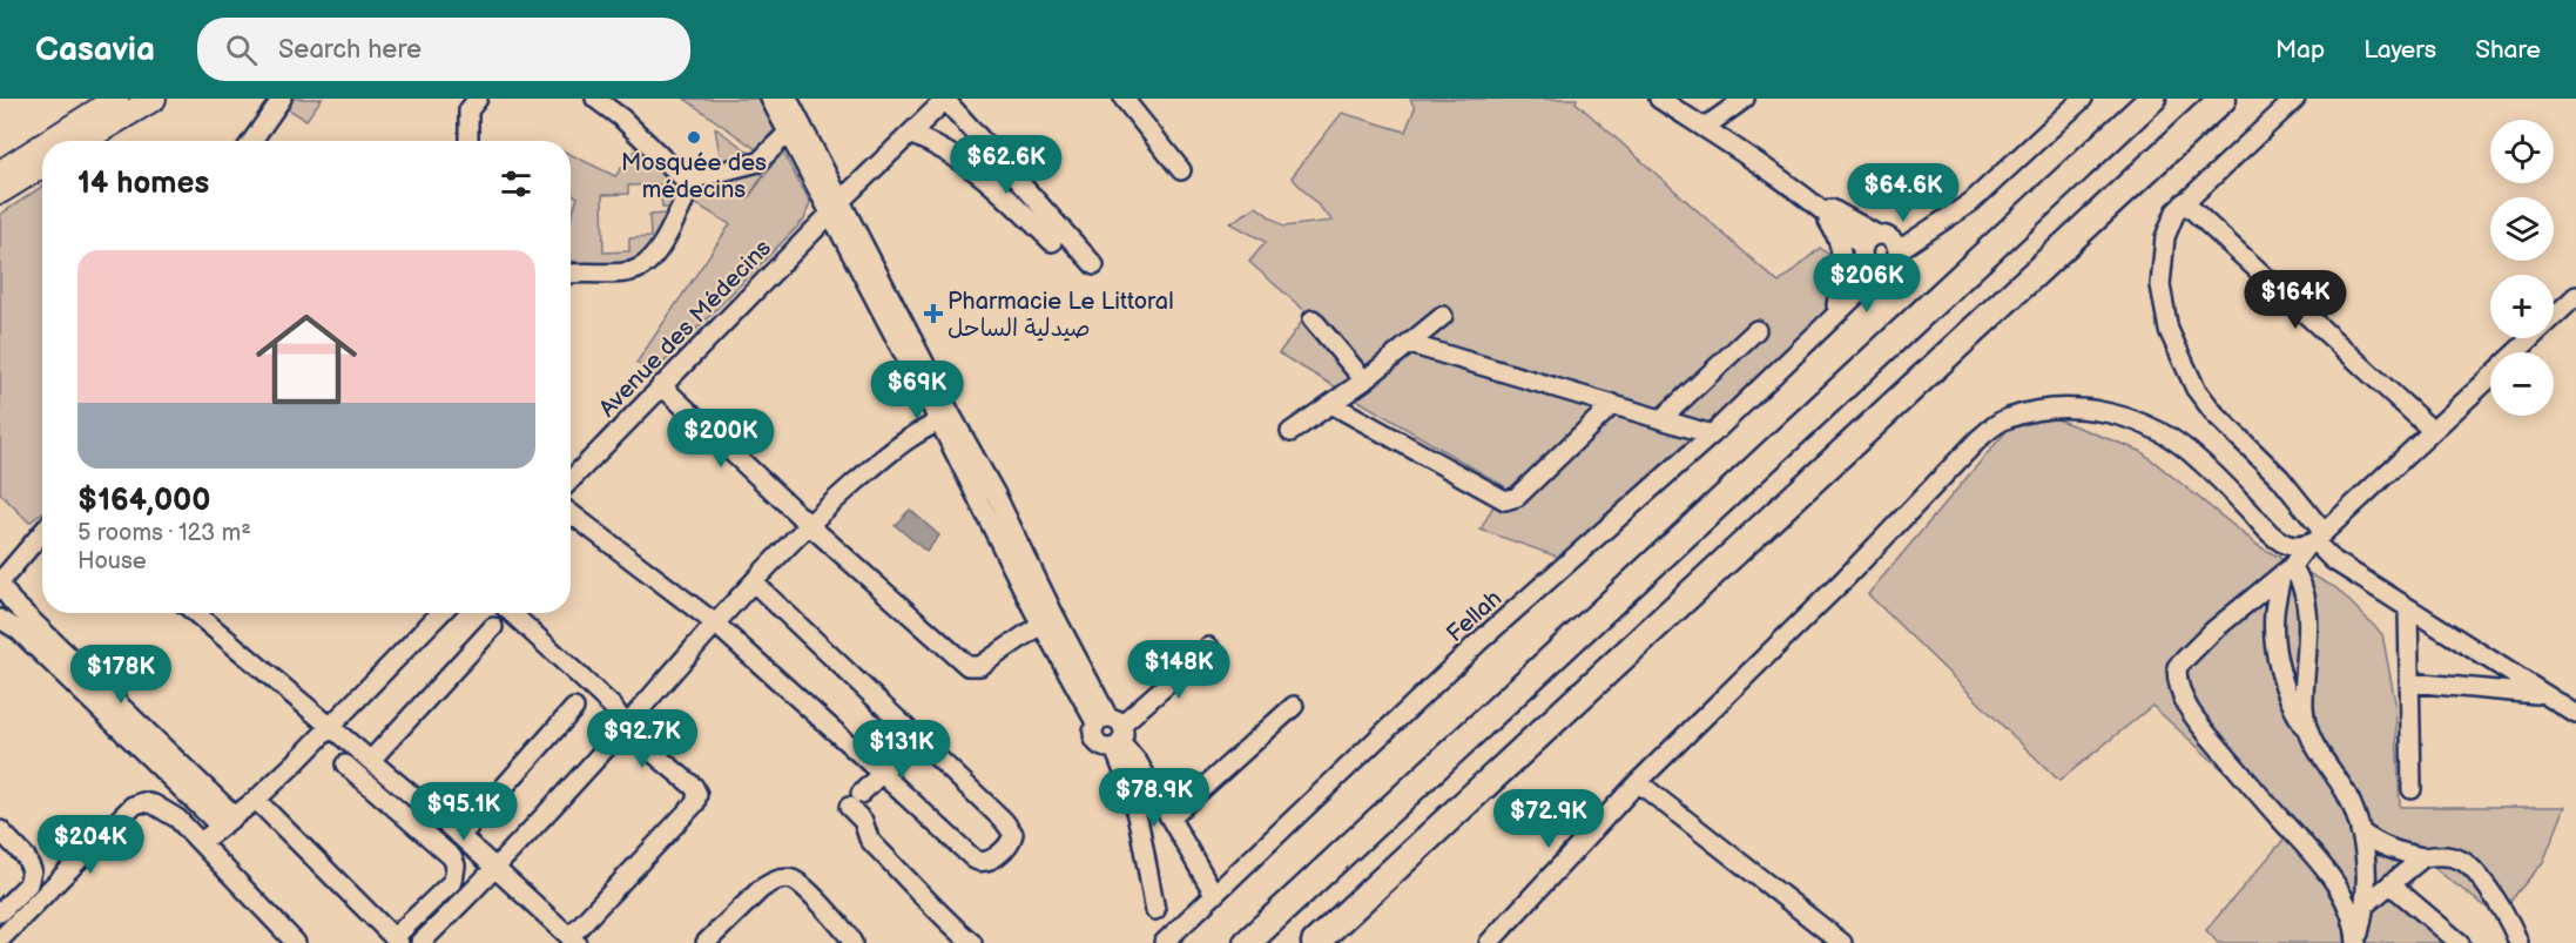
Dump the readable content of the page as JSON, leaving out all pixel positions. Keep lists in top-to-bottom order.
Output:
{
  "streets": {
    "street": ["Avenue des Médecins", "Fellah"]
  },
  "places": {
    "other": ["Mosquée des médecins"],
    "health": ["Pharmacie Le Littoral صيدلية الساحل"]
  },
  "page": {
    "header": "Casavia",
    "search": "Search here",
    "nav": ["Map", "Layers", "Share"],
    "map_buttons": ["+", "−"],
    "price": [
      "$62.6K",
      "$64.6K",
      "$206K",
      "$164K",
      "$69K",
      "$200K",
      "$148K",
      "$178K",
      "$92.7K",
      "$131K",
      "$78.9K",
      "$95.1K",
      "$72.9K",
      "$204K"
    ],
    "heading": "14 homes",
    "list": [
      {
        "name": "$164,000",
        "note": "5 rooms · 123 m² · House"
      }
    ]
  }
}
